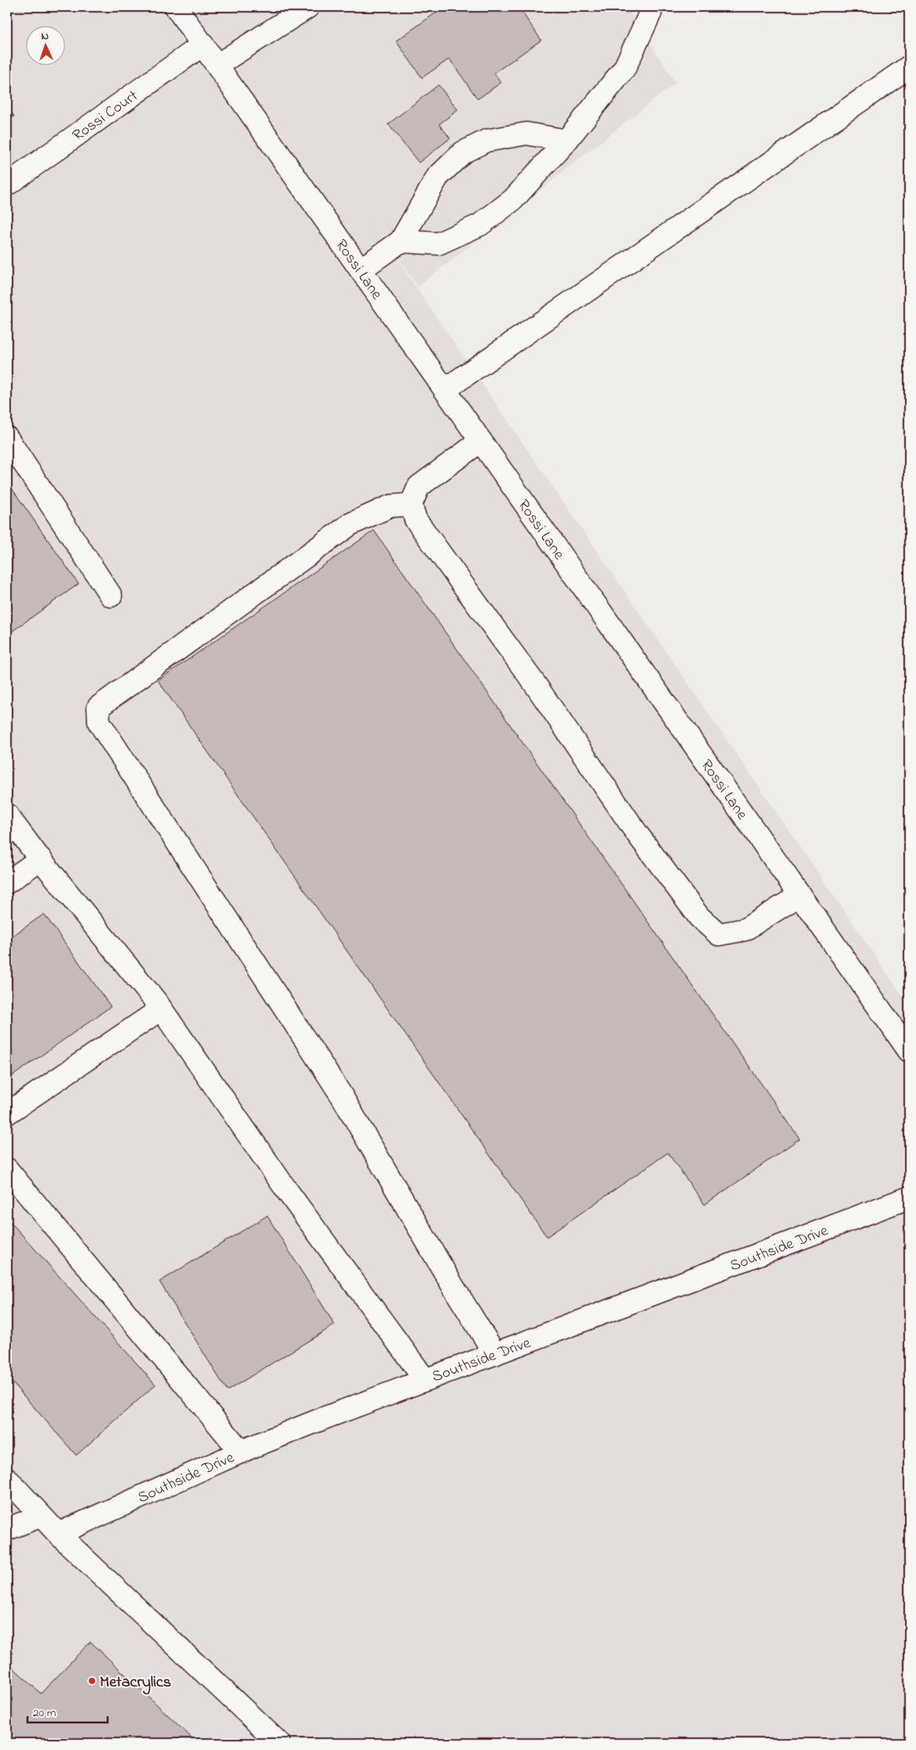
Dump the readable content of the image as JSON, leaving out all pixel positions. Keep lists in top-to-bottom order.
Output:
{
  "streets": {
    "street": ["Rossi Court", "Rossi Lane", "Southside Drive"]
  },
  "crossings": [
    ["Rossi Court", "Rossi Lane"]
  ],
  "places": ["Metacrylics"],
  "scale_bar": "20 m",
  "north": "top"
}
